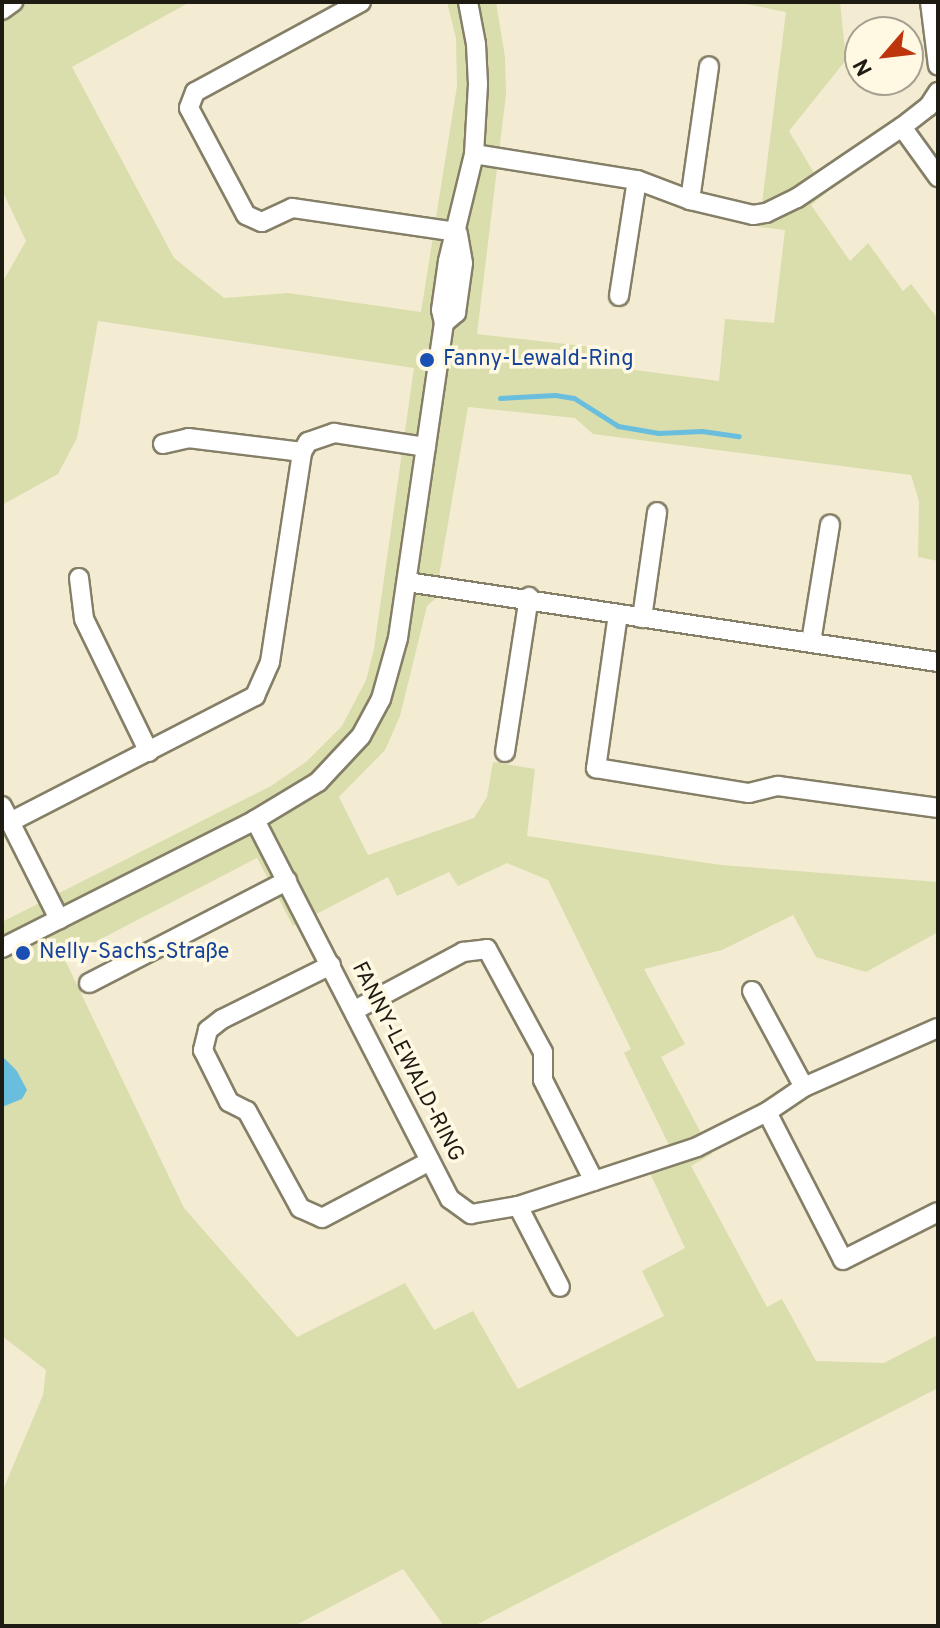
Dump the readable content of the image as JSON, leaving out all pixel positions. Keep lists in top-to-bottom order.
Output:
{
  "streets": {
    "street": ["FANNY-LEWALD-RING"]
  },
  "places": ["Fanny-Lewald-Ring", "Nelly-Sachs-Straße"],
  "north": "bottom left"
}
